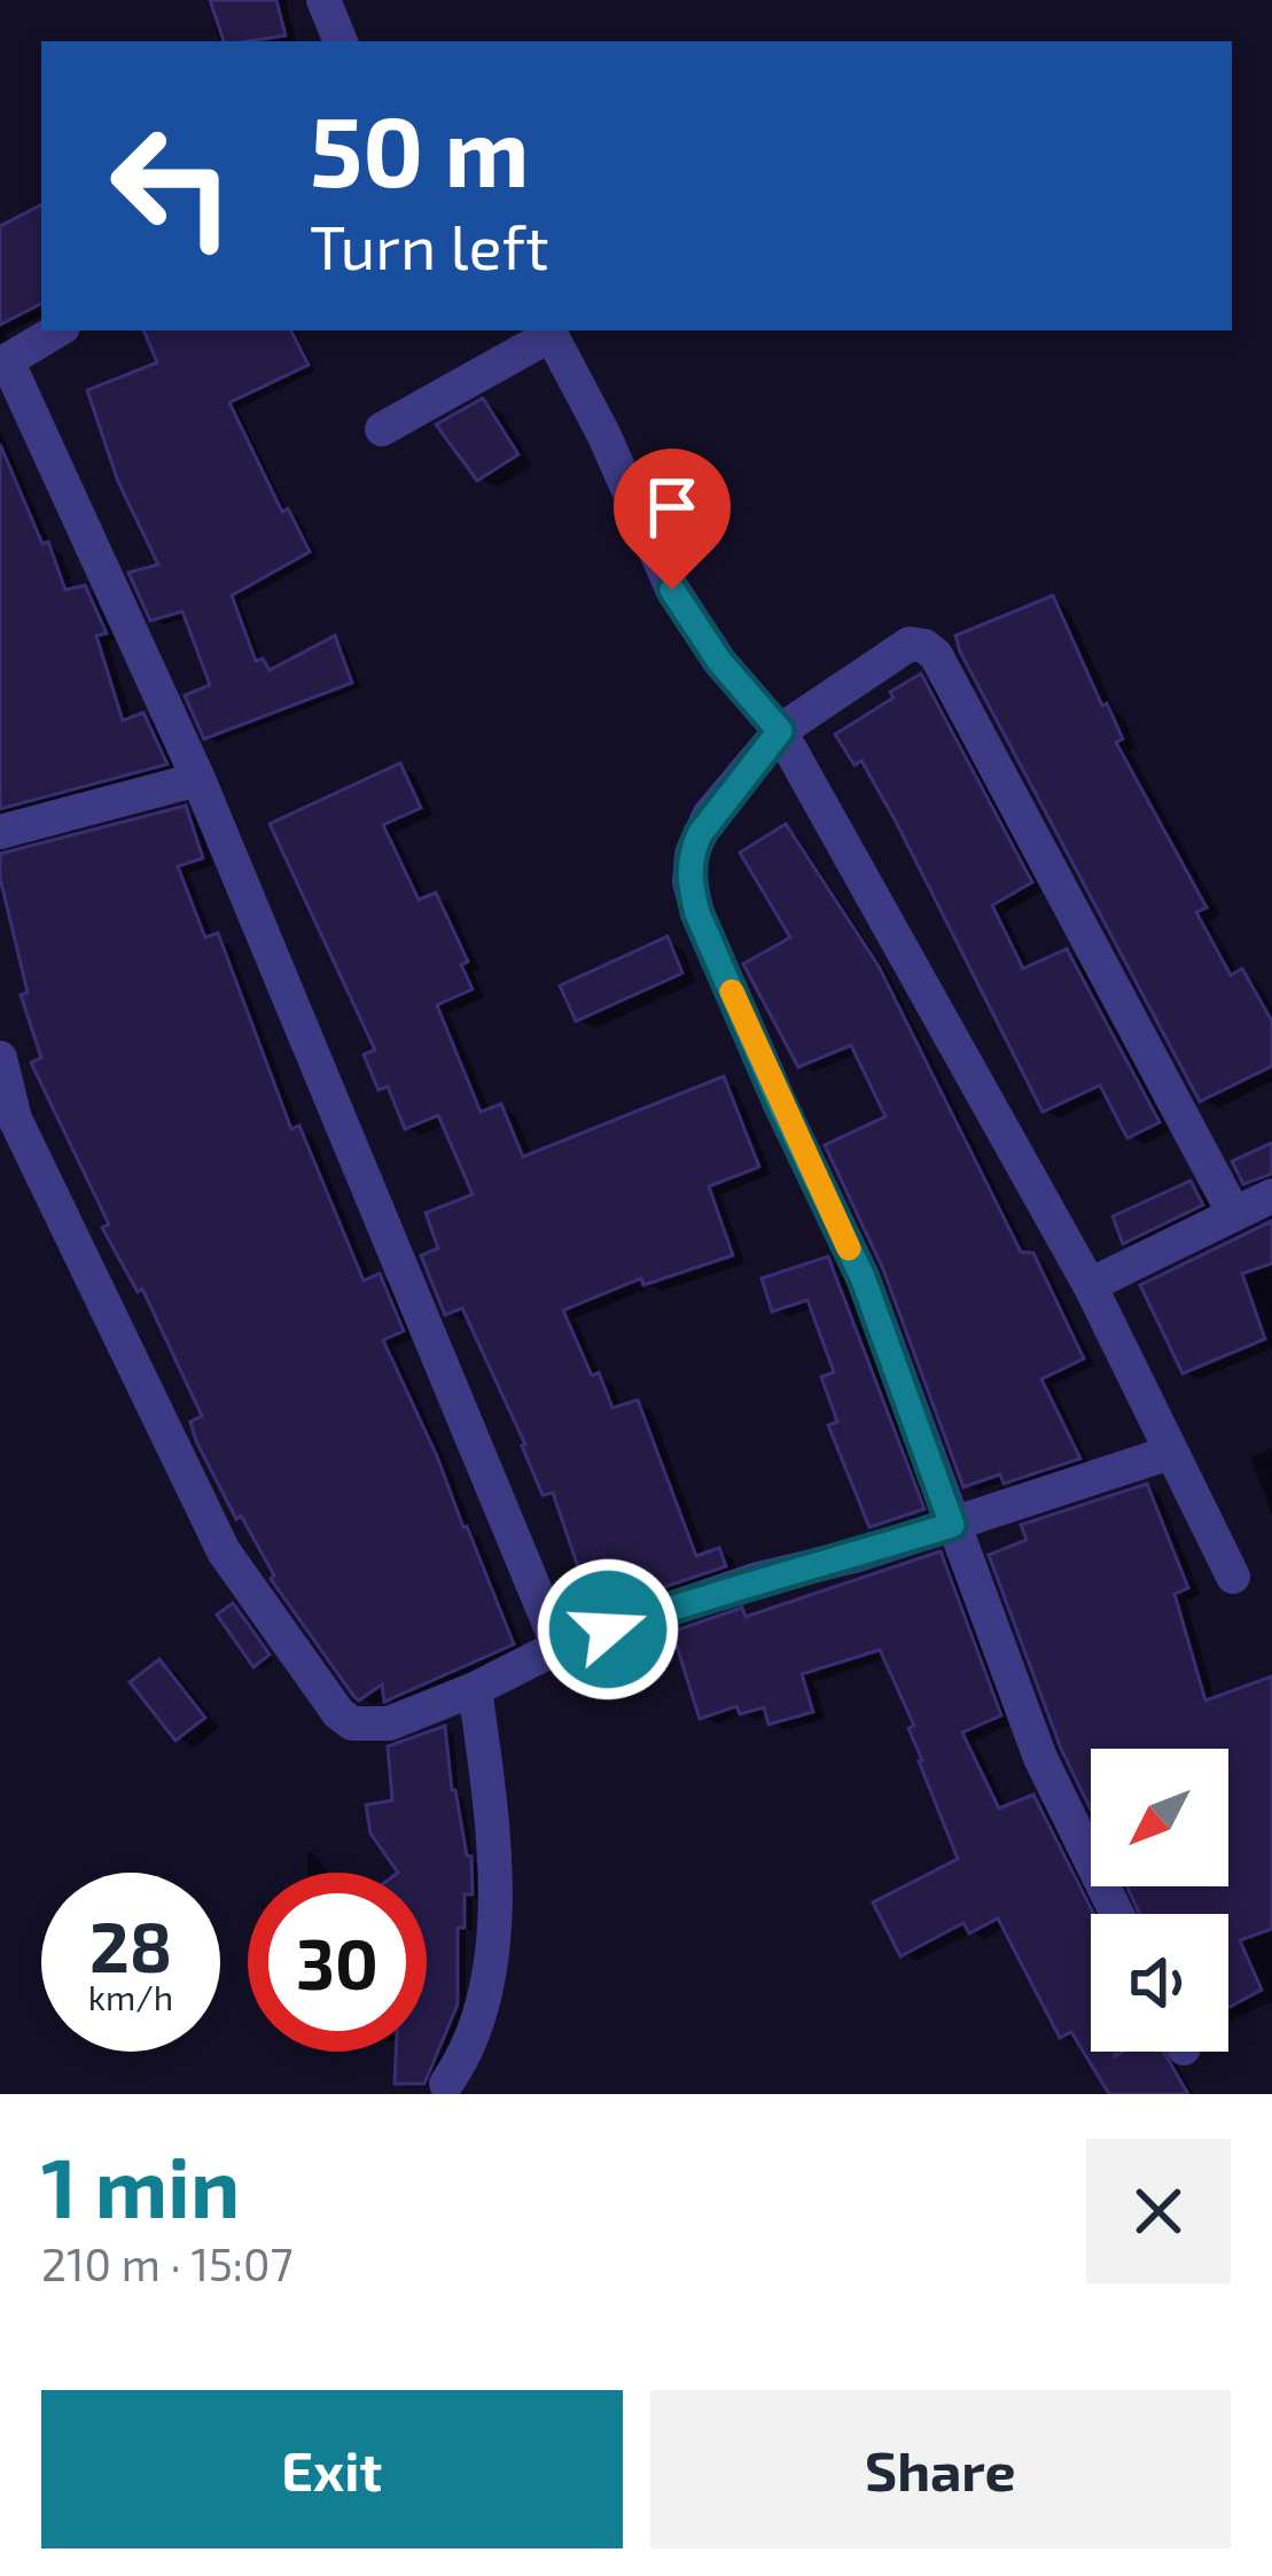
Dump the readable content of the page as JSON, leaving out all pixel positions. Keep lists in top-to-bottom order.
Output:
{
  "north": "bottom left",
  "page": {
    "turn": ["50 m", "Turn left"],
    "speed": "28 km/h",
    "limit": "30",
    "heading": ["1 min", "210 m · 15:07"],
    "buttons": ["Exit", "Share"]
  }
}
